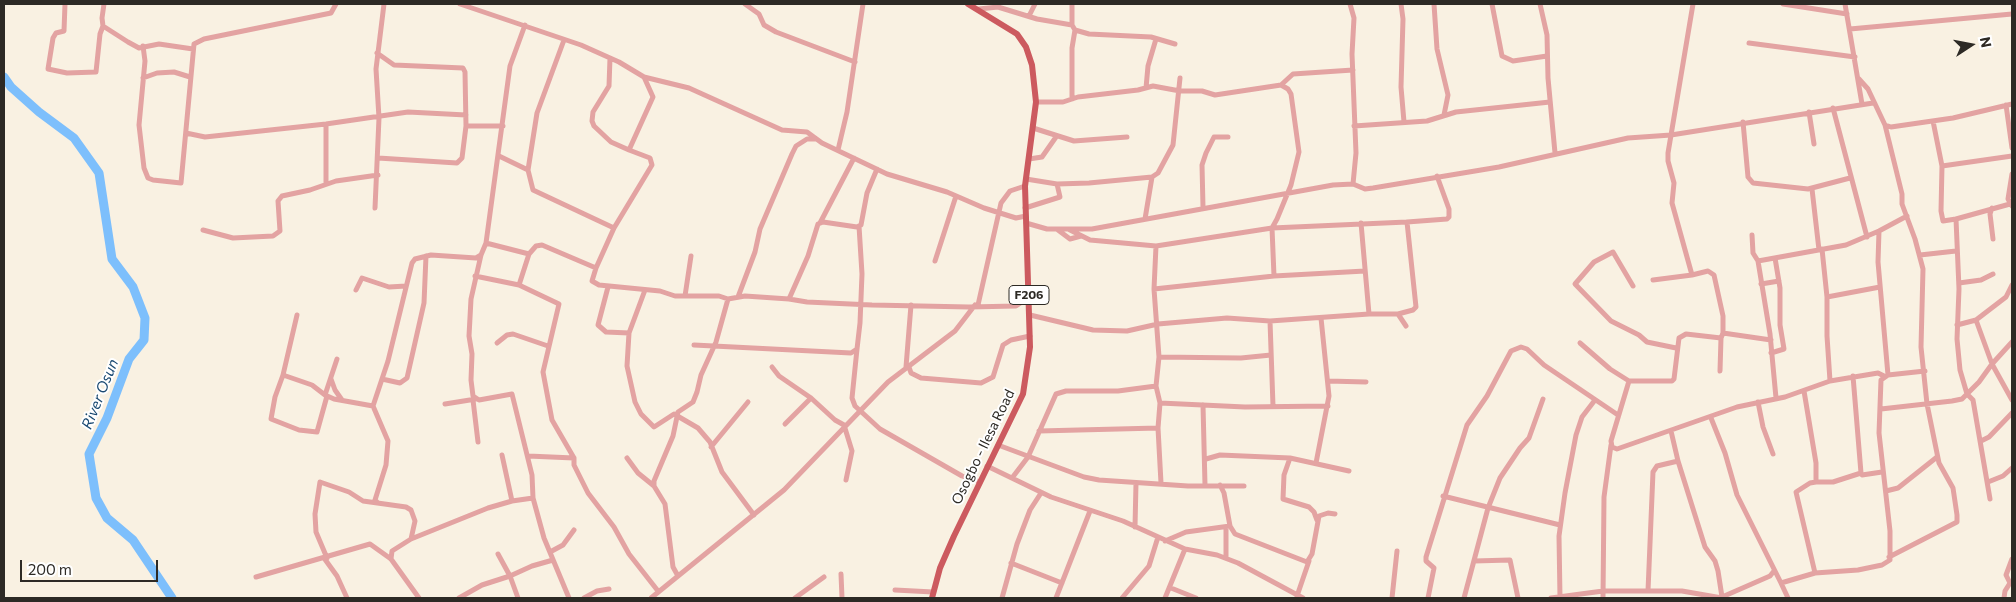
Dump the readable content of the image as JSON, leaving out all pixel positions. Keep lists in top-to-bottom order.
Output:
{
  "streets": {
    "main road": ["F206", "Osogbo - Ilesa Road"]
  },
  "water": ["River Osun"],
  "scale_bar": "200 m",
  "north": "right"
}
